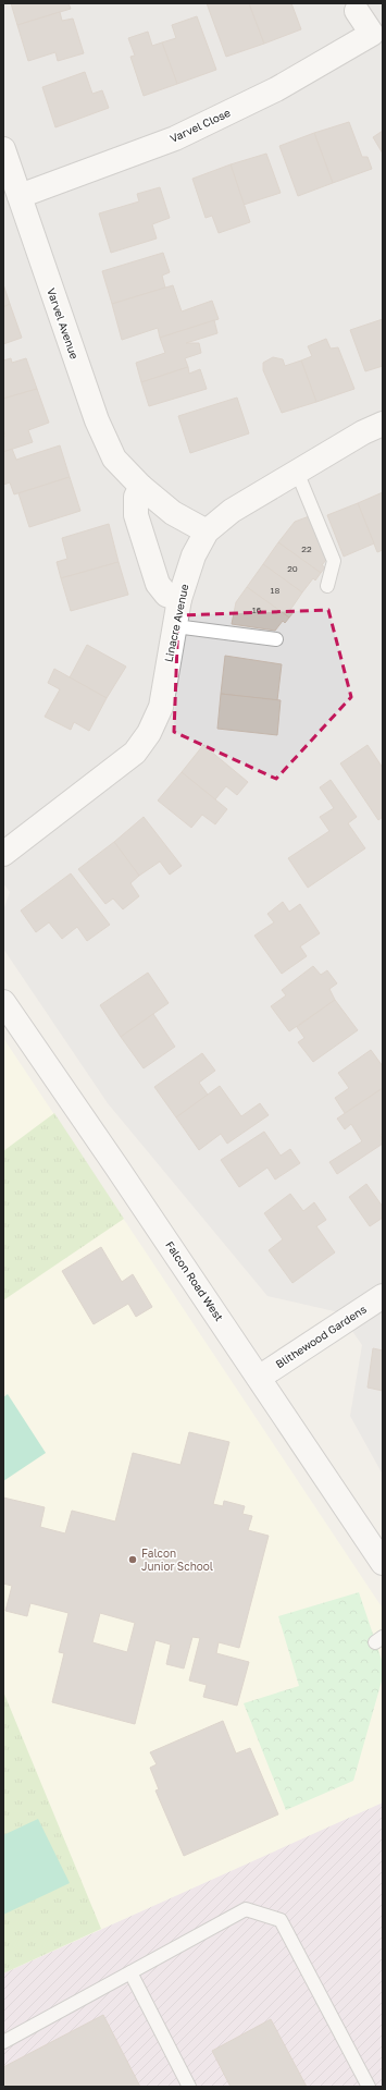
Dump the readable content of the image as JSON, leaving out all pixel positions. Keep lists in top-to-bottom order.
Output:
{
  "streets": {
    "street": [
      "Varvel Close",
      "Varvel Avenue",
      "Linacre Avenue",
      "Falcon Road West",
      "Blithewood Gardens"
    ]
  },
  "crossings": [
    ["Varvel Close", "Varvel Avenue"],
    ["Varvel Avenue", "Linacre Avenue"],
    ["Falcon Road West", "Blithewood Gardens"]
  ],
  "places": ["Falcon Junior School"],
  "house_numbers": [
    "22",
    "20",
    "18",
    "16"
  ]
}
